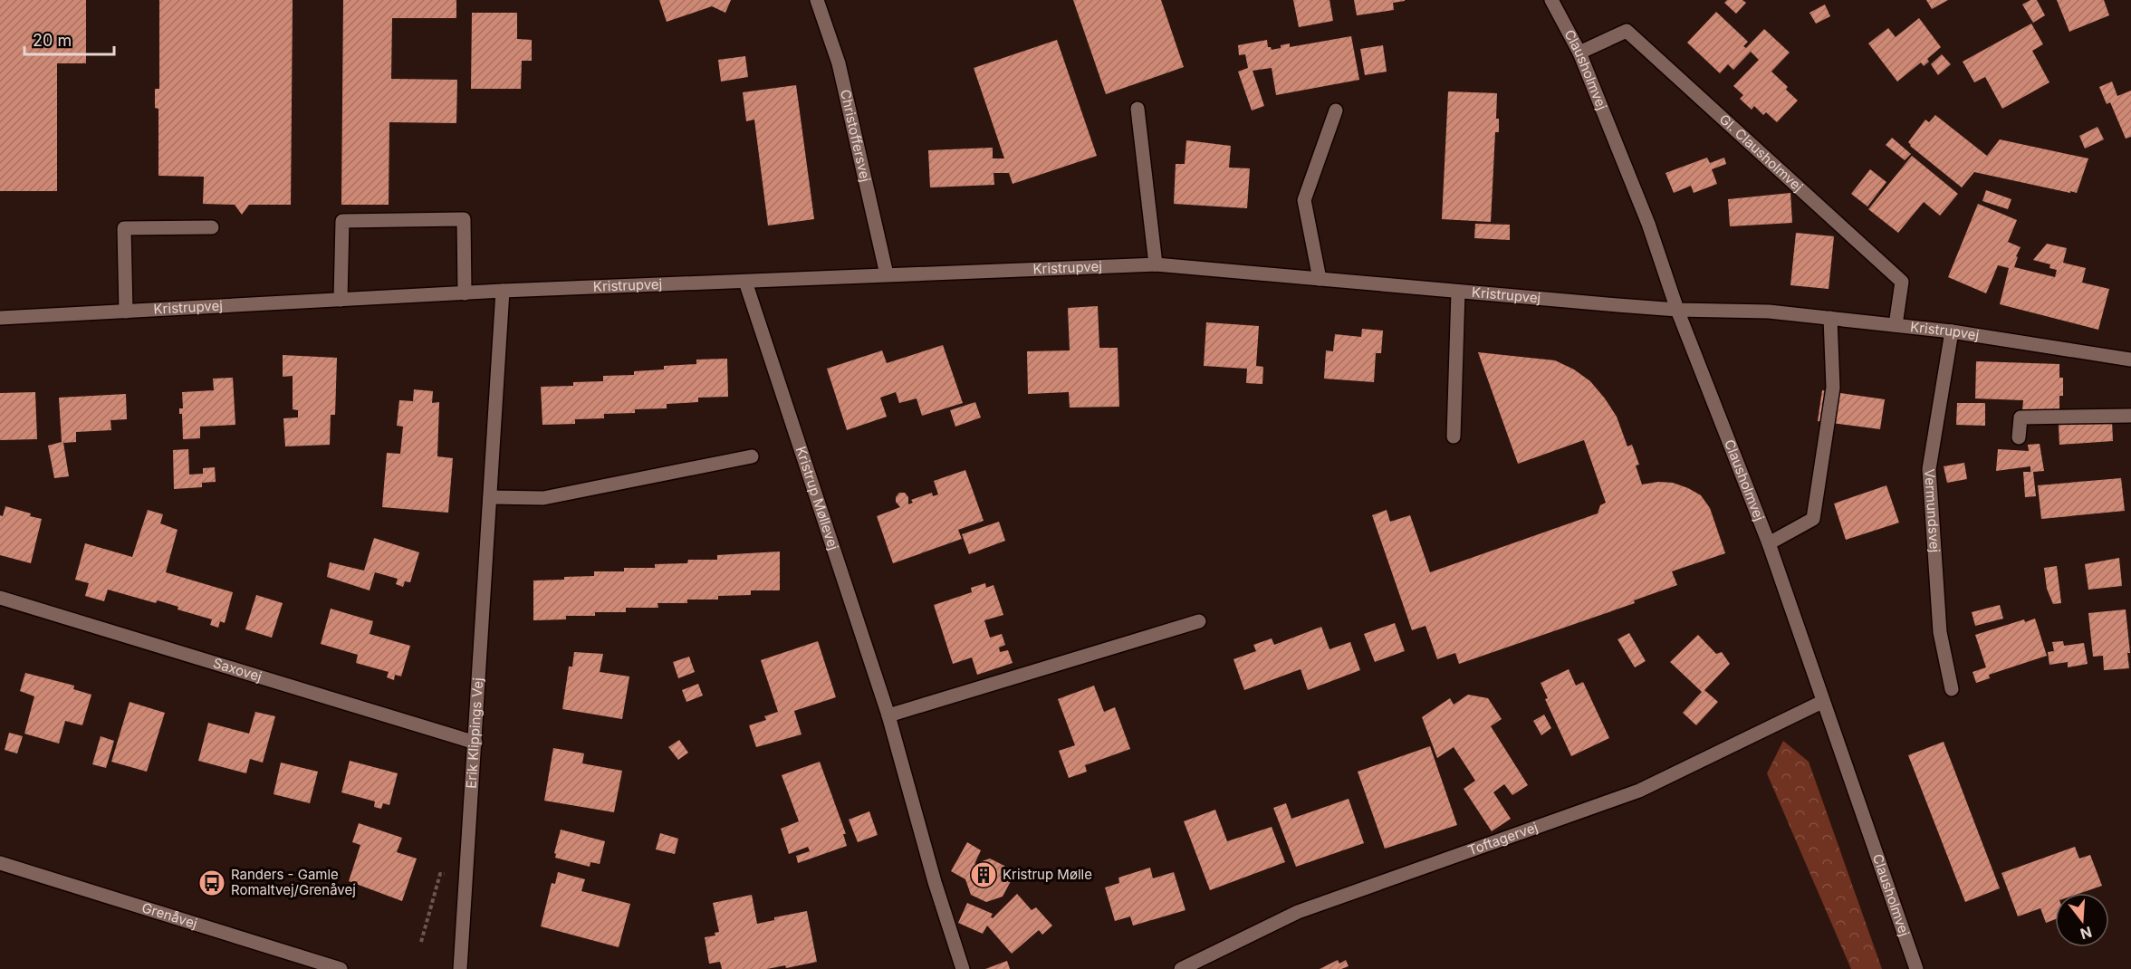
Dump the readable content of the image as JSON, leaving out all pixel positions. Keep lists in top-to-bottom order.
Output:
{
  "streets": {
    "street": [
      "Clausholmvej",
      "Christoffersvej",
      "Gl. Clausholmvej",
      "Kristrupvej",
      "Kristrup Møllevej",
      "Vermundsvej",
      "Saxovej",
      "Erik Klippings Vej",
      "Toftagervej",
      "Grenåvej"
    ]
  },
  "crossings": [
    ["Clausholmvej", "Gl. Clausholmvej"],
    ["Clausholmvej", "Kristrupvej"],
    ["Clausholmvej", "Toftagervej"],
    ["Christoffersvej", "Kristrupvej"],
    ["Gl. Clausholmvej", "Kristrupvej"],
    ["Kristrupvej", "Kristrup Møllevej"],
    ["Kristrupvej", "Vermundsvej"],
    ["Kristrupvej", "Erik Klippings Vej"],
    ["Saxovej", "Erik Klippings Vej"]
  ],
  "places": {
    "building": ["Kristrup Mølle"],
    "bus stop": ["Randers - Gamle Romaltvej/Grenåvej"]
  },
  "scale_bar": "20 m",
  "north": "bottom"
}
